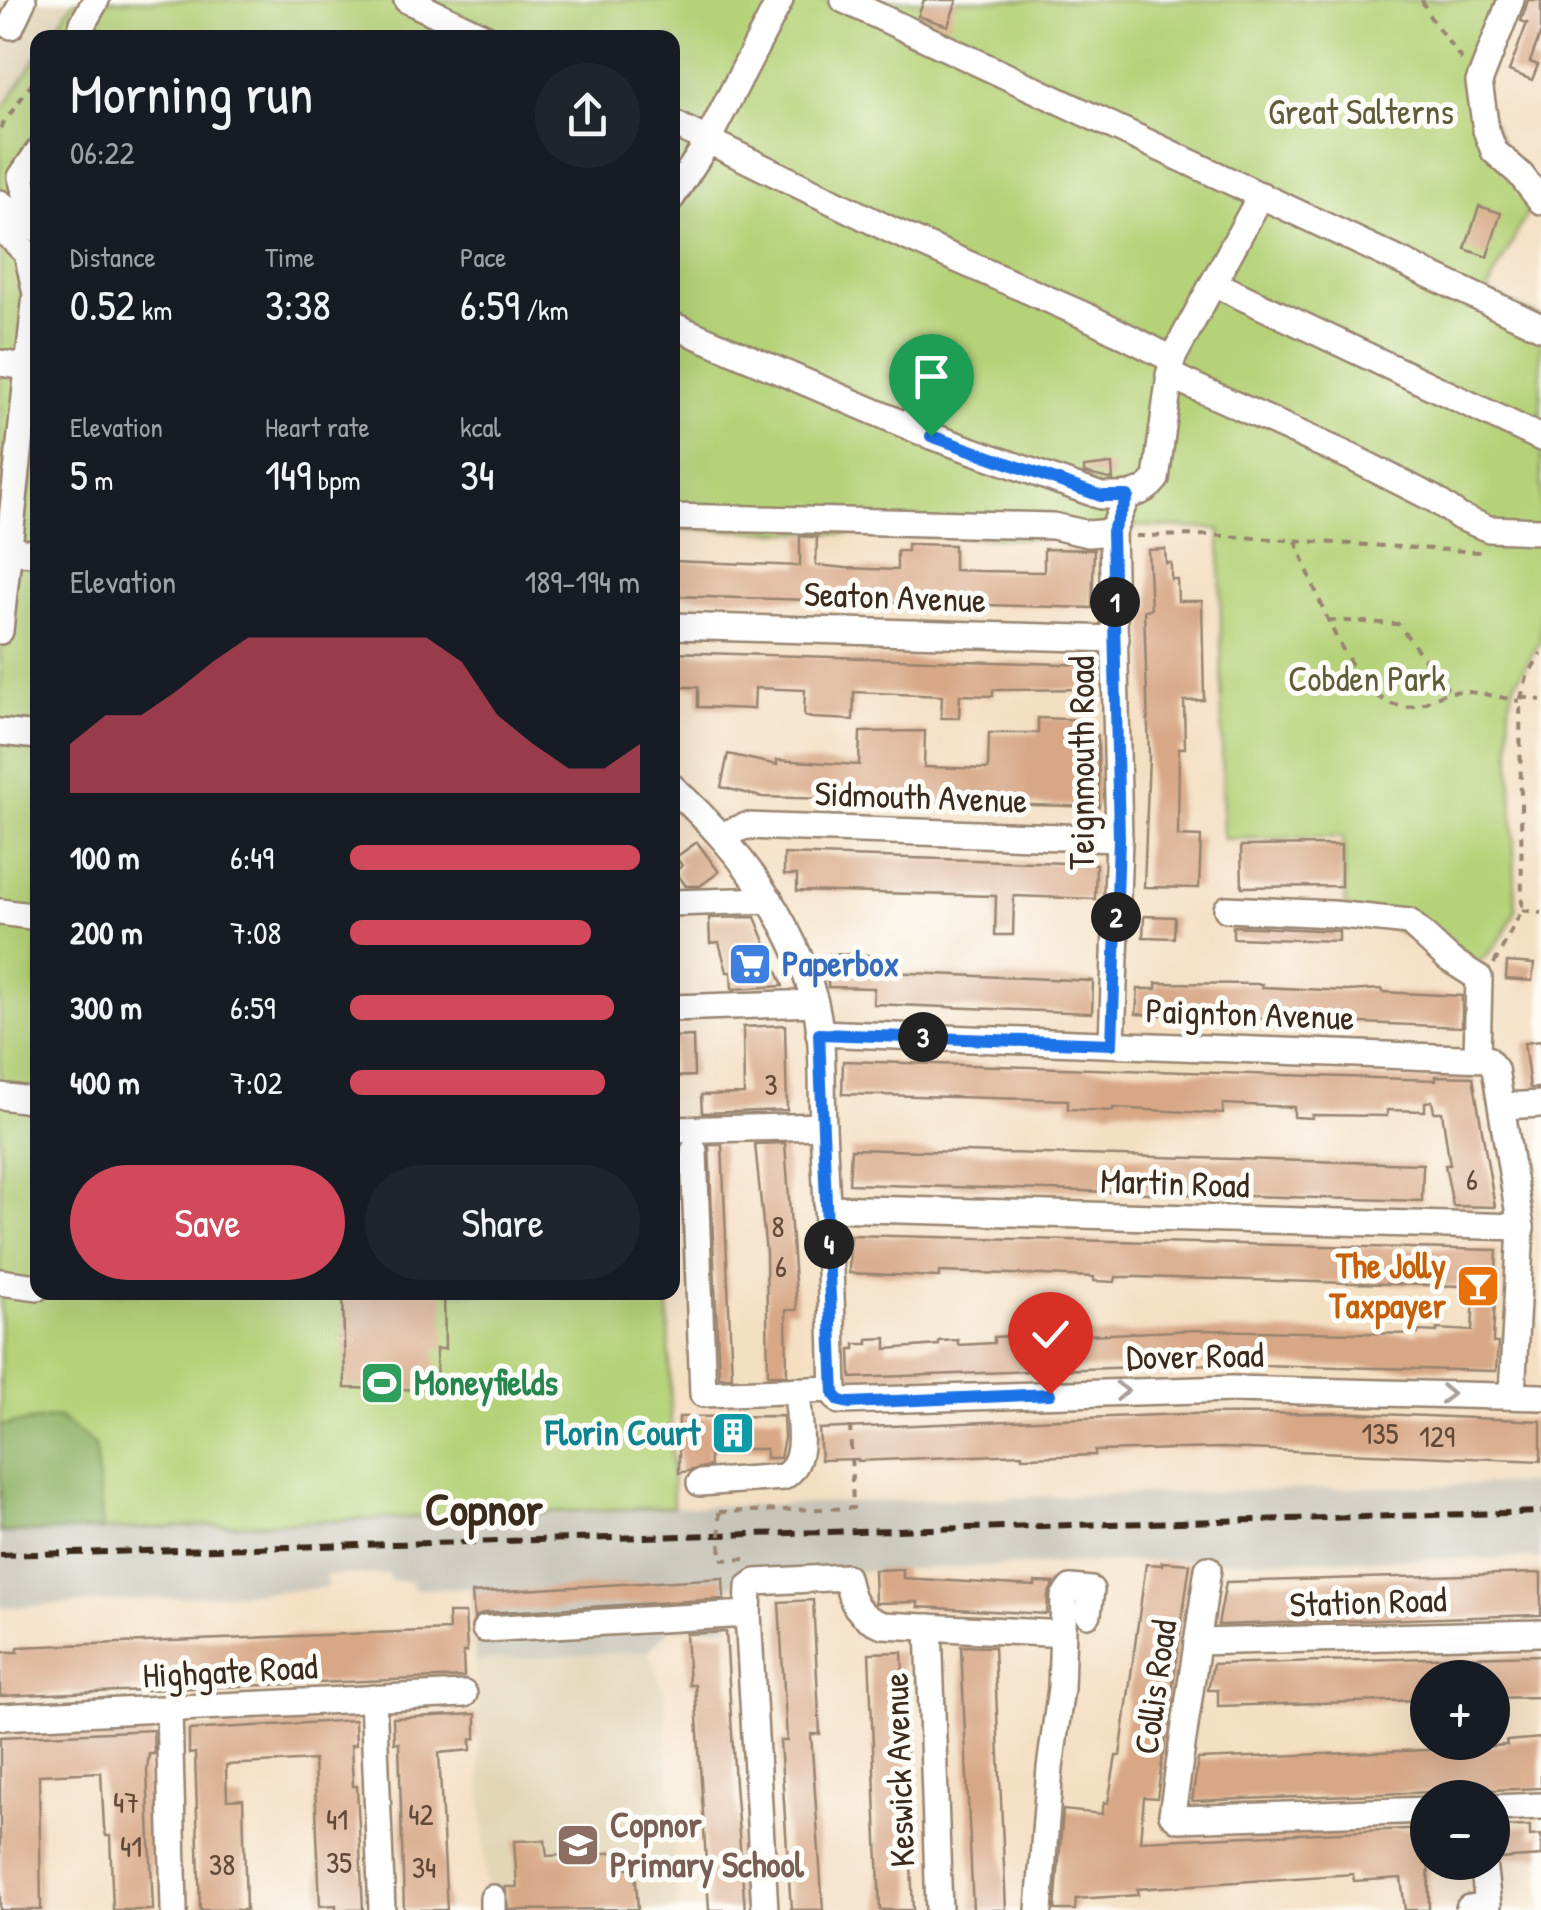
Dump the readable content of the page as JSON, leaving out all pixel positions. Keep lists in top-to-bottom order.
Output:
{
  "streets": {
    "street": [
      "Seaton Avenue",
      "Teignmouth Road",
      "Sidmouth Avenue",
      "Paignton Avenue",
      "Martin Road",
      "Dover Road",
      "Station Road",
      "Highgate Road",
      "Collis Road",
      "Keswick Avenue"
    ]
  },
  "crossings": [
    ["Seaton Avenue", "Teignmouth Road"],
    ["Teignmouth Road", "Sidmouth Avenue"],
    ["Teignmouth Road", "Paignton Avenue"],
    ["Station Road", "Collis Road"]
  ],
  "one_way": ["Dover Road"],
  "districts": ["Copnor"],
  "parks": ["Great Salterns", "Cobden Park"],
  "places": {
    "supermarket": ["Paperbox"],
    "bar": ["The Jolly Taxpayer"],
    "sports": ["Moneyfields"],
    "building": ["Florin Court"],
    "school or university": ["Copnor Primary School"]
  },
  "house_numbers": [
    "3",
    "6",
    "8",
    "6",
    "135",
    "129",
    "47",
    "42",
    "41",
    "41",
    "35",
    "38",
    "34"
  ],
  "page": {
    "heading": ["Morning run", "06:22"],
    "stats": [
      ["Distance", "0.52 km"],
      ["Time", "3:38"],
      ["Pace", "6:59 /km"],
      ["Elevation", "5 m"],
      ["Heart rate", "149 bpm"],
      ["kcal", "34"]
    ],
    "chart": ["Elevation", "189–194 m"],
    "pins": [
      "1",
      "2",
      "3",
      "4"
    ],
    "list": [
      {
        "name": "100 m",
        "note": "6:49"
      },
      {
        "name": "200 m",
        "note": "7:08"
      },
      {
        "name": "300 m",
        "note": "6:59"
      },
      {
        "name": "400 m",
        "note": "7:02"
      }
    ],
    "buttons": ["Save", "Share"],
    "map_buttons": ["+", "−"]
  }
}
